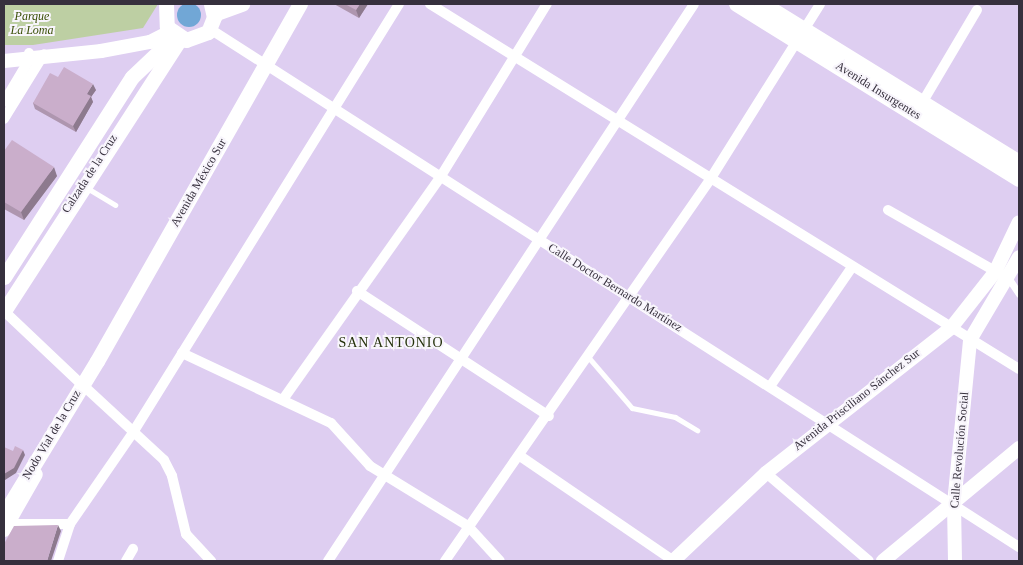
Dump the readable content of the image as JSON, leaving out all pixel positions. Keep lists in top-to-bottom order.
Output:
{
  "streets": {
    "highway": ["Avenida Insurgentes"],
    "main road": [
      "Calzada de la Cruz",
      "Avenida México Sur",
      "Avenida Prisciliano Sánchez Sur",
      "Nodo Vial de la Cruz",
      "Calle Revolución Social"
    ],
    "street": ["Calle Doctor Bernardo Martínez"]
  },
  "crossings": [
    ["Avenida México Sur", "Calle Doctor Bernardo Martínez"],
    ["Avenida México Sur", "Nodo Vial de la Cruz"],
    ["Calle Doctor Bernardo Martínez", "Avenida Prisciliano Sánchez Sur"],
    ["Calle Doctor Bernardo Martínez", "Calle Revolución Social"]
  ],
  "districts": ["SAN ANTONIO"],
  "parks": ["Parque La Loma"]
}
